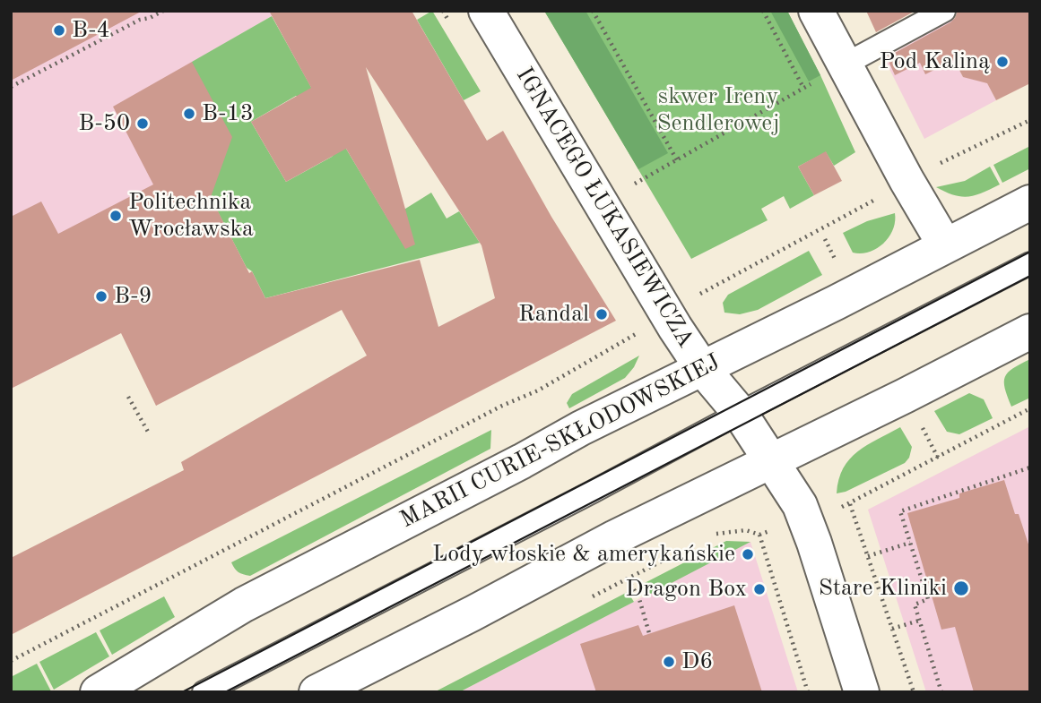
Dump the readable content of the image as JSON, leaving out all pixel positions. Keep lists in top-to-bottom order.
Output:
{
  "streets": {
    "main road": ["IGNACEGO ŁUKASIEWICZA", "MARII CURIE-SKŁODOWSKIEJ"]
  },
  "crossings": [
    ["IGNACEGO ŁUKASIEWICZA", "MARII CURIE-SKŁODOWSKIEJ"]
  ],
  "parks": ["skwer Ireny Sendlerowej"],
  "places": [
    "B-4",
    "Pod Kaliną",
    "B-13",
    "B-50",
    "Politechnika Wrocławska",
    "B-9",
    "Randal",
    "Lody włoskie & amerykańskie",
    "Stare Kliniki",
    "Dragon Box",
    "D6"
  ]
}
